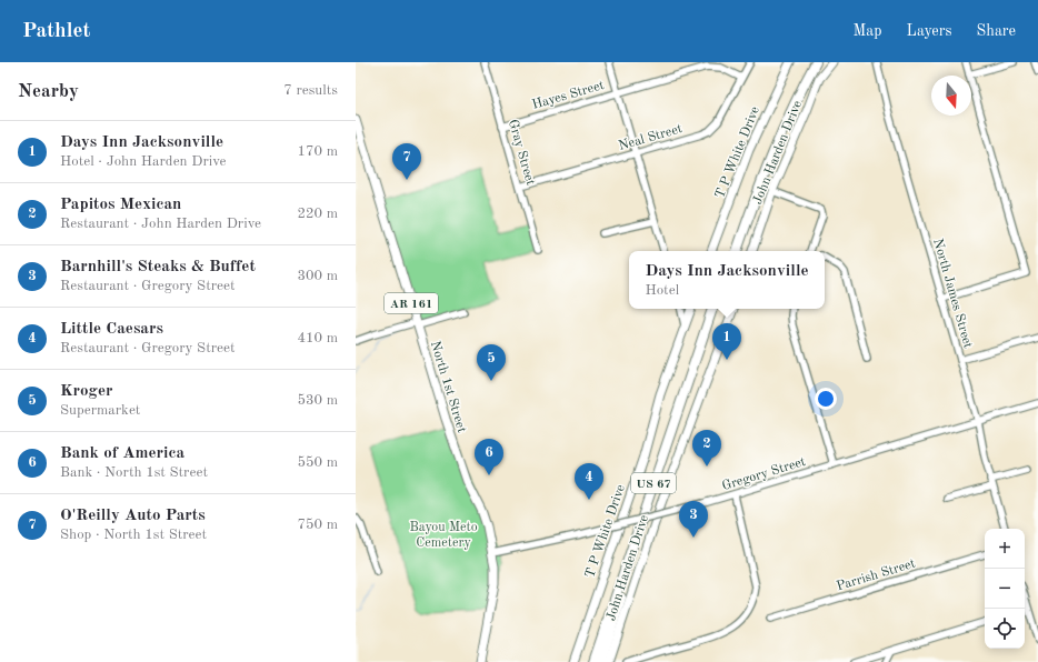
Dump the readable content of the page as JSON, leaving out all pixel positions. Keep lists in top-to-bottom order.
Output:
{
  "streets": {
    "highway": ["US 67"],
    "main road": [
      "T P White Drive",
      "John Harden Drive",
      "AR 161",
      "North 1st Street"
    ],
    "street": [
      "Hayes Street",
      "Neal Street",
      "Gray Street",
      "North James Street",
      "Gregory Street",
      "Parrish Street"
    ]
  },
  "crossings": [
    ["Hayes Street", "Neal Street"],
    ["Hayes Street", "Gray Street"],
    ["Neal Street", "Gray Street"],
    ["John Harden Drive", "US 67"],
    ["North James Street", "Gregory Street"],
    ["North 1st Street", "Gregory Street"]
  ],
  "parks": ["Bayou Meto Cemetery"],
  "north": "bottom",
  "page": {
    "header": "Pathlet",
    "nav": ["Map", "Layers", "Share"],
    "heading": ["Nearby", "7 results"],
    "list": [
      {
        "mark": "1",
        "name": "Days Inn Jacksonville",
        "note": "Hotel · John Harden Drive",
        "value": "170 m"
      },
      {
        "mark": "2",
        "name": "Papitos Mexican",
        "note": "Restaurant · John Harden Drive",
        "value": "220 m"
      },
      {
        "mark": "3",
        "name": "Barnhill's Steaks & Buffet",
        "note": "Restaurant · Gregory Street",
        "value": "300 m"
      },
      {
        "mark": "4",
        "name": "Little Caesars",
        "note": "Restaurant · Gregory Street",
        "value": "410 m"
      },
      {
        "mark": "5",
        "name": "Kroger",
        "note": "Supermarket",
        "value": "530 m"
      },
      {
        "mark": "6",
        "name": "Bank of America",
        "note": "Bank · North 1st Street",
        "value": "550 m"
      },
      {
        "mark": "7",
        "name": "O'Reilly Auto Parts",
        "note": "Shop · North 1st Street",
        "value": "750 m"
      }
    ],
    "pins": [
      "7",
      "1",
      "5",
      "2",
      "6",
      "4",
      "3"
    ],
    "popup": ["Days Inn Jacksonville", "Hotel"],
    "map_buttons": ["+", "−"]
  }
}
